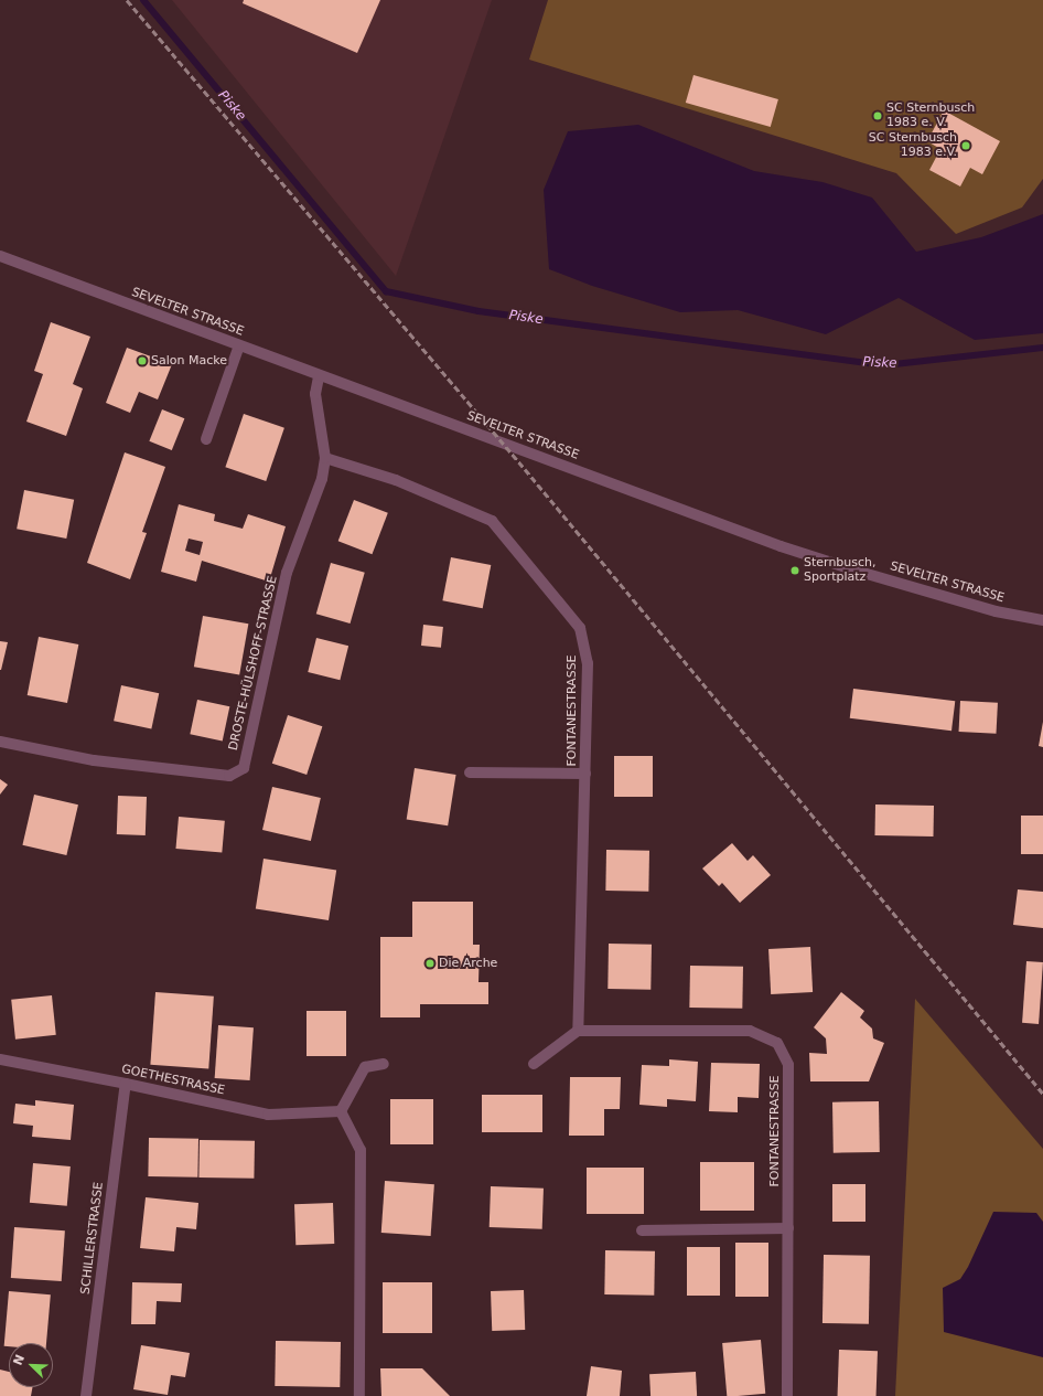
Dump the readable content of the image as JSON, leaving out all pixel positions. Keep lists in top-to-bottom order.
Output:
{
  "streets": {
    "street": [
      "SEVELTER STRASSE",
      "DROSTE-HÜLSHOFF-STRASSE",
      "FONTANESTRASSE",
      "GOETHESTRASSE",
      "SCHILLERSTRASSE"
    ]
  },
  "crossings": [
    ["SEVELTER STRASSE", "DROSTE-HÜLSHOFF-STRASSE"],
    ["DROSTE-HÜLSHOFF-STRASSE", "FONTANESTRASSE"],
    ["GOETHESTRASSE", "SCHILLERSTRASSE"]
  ],
  "water": ["Piske"],
  "places": [
    "SC Sternbusch 1983 e. V.",
    "SC Sternbusch 1983 e.V.",
    "Salon Macke",
    "Sternbusch, Sportplatz",
    "Die Arche"
  ],
  "north": "top left"
}
